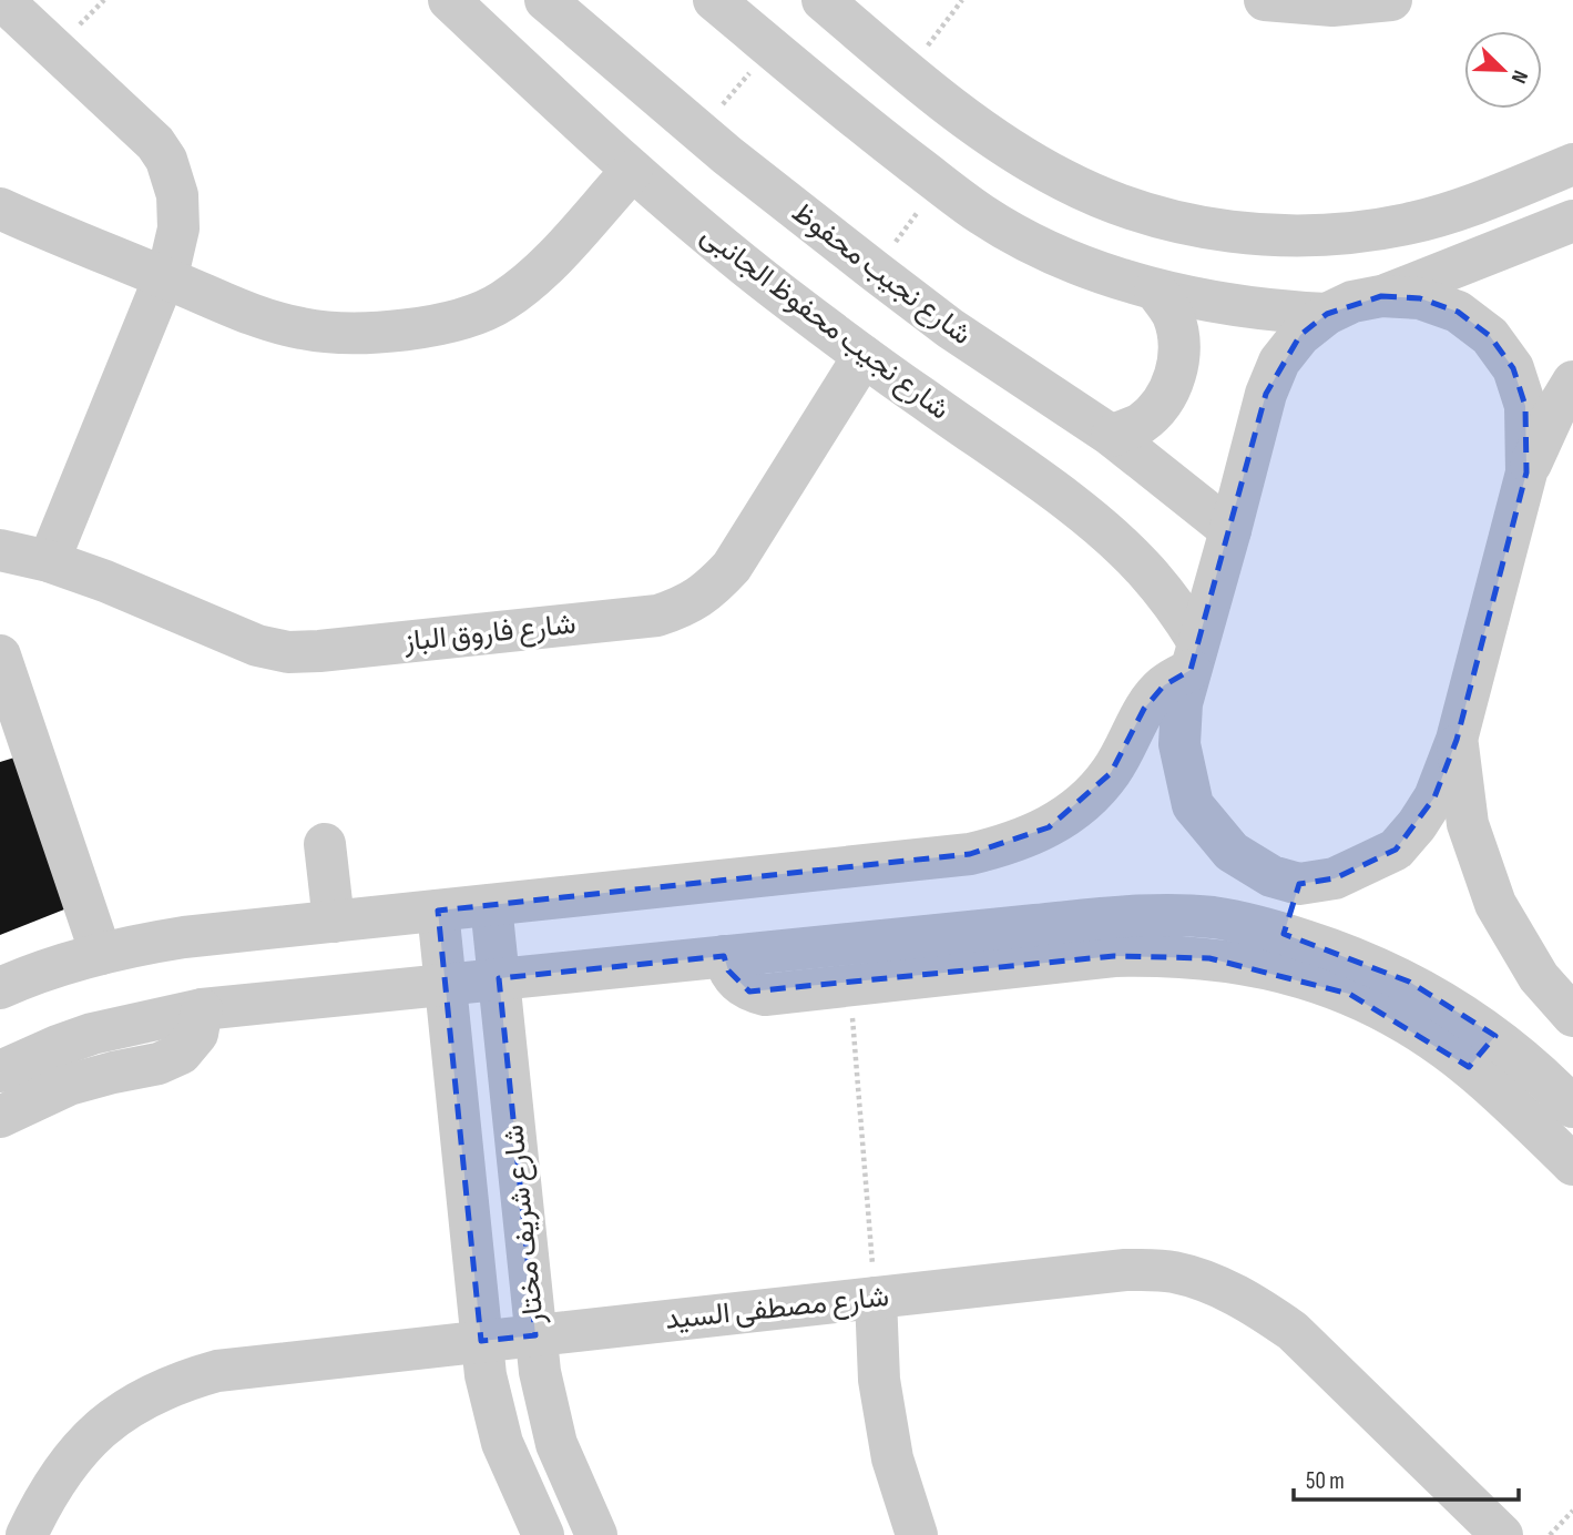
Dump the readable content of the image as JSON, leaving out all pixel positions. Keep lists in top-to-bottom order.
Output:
{
  "streets": {
    "street": [
      "شارع نجيب محفوظ",
      "شارع نجيب محفوظ الجانبى",
      "شارع فاروق الباز",
      "شارع شريف مختار",
      "شارع مصطفى السيد"
    ]
  },
  "crossings": [
    ["شارع نجيب محفوظ الجانبى", "شارع فاروق الباز"],
    ["شارع شريف مختار", "شارع مصطفى السيد"]
  ],
  "scale_bar": "50 m",
  "north": "bottom right"
}
